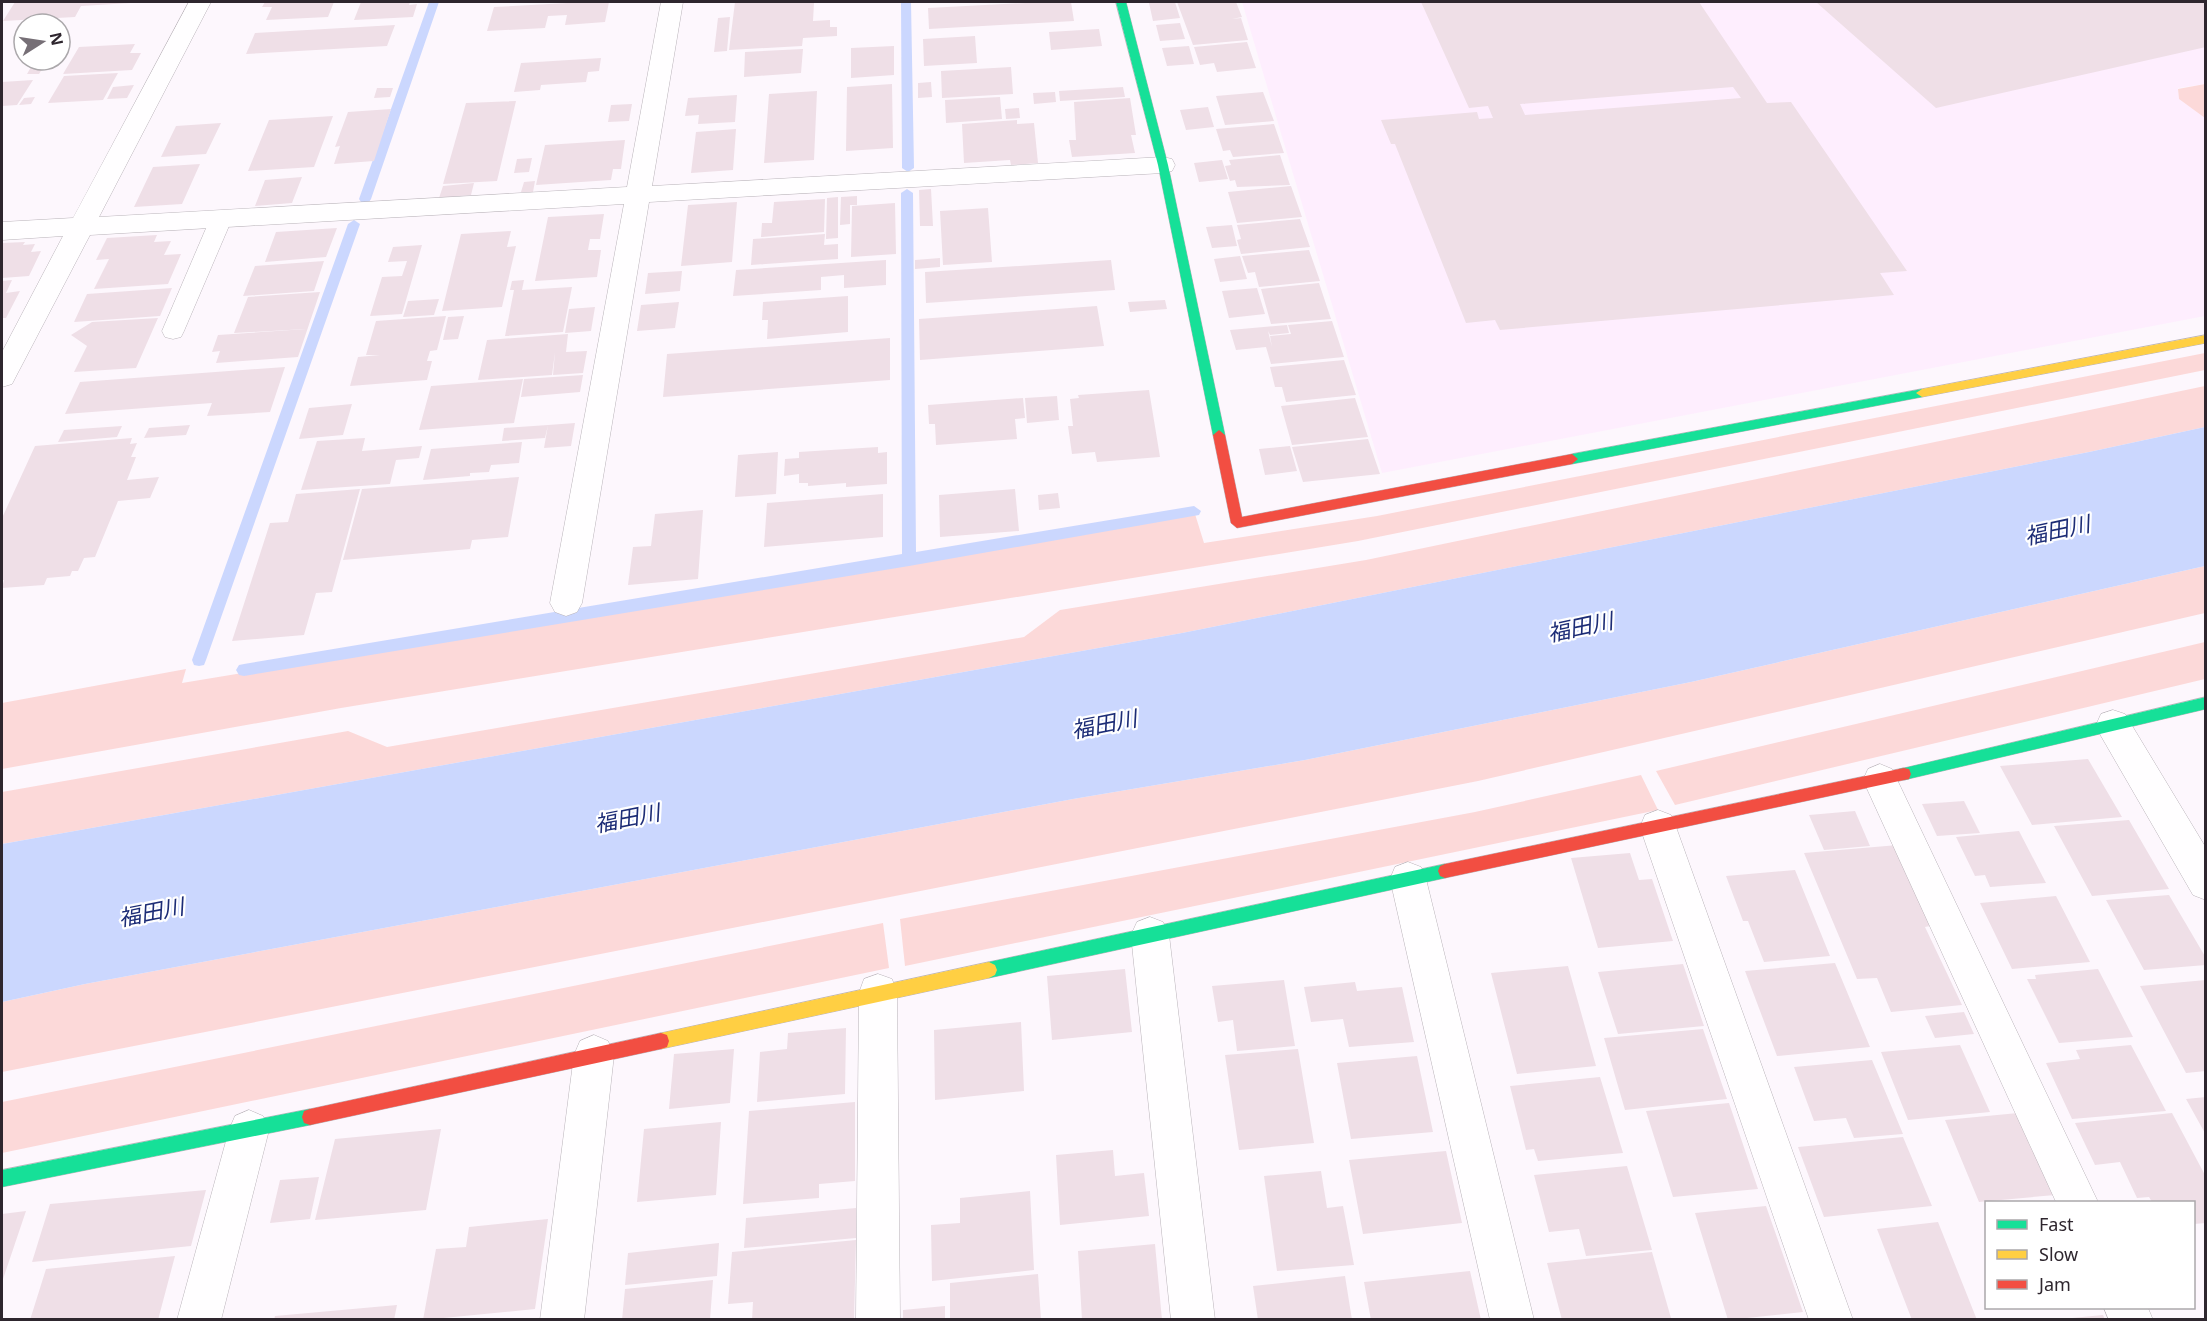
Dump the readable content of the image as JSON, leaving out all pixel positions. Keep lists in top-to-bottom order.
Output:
{
  "water": ["福田川"],
  "legend": ["Fast", "Slow", "Jam"],
  "north": "right"
}
